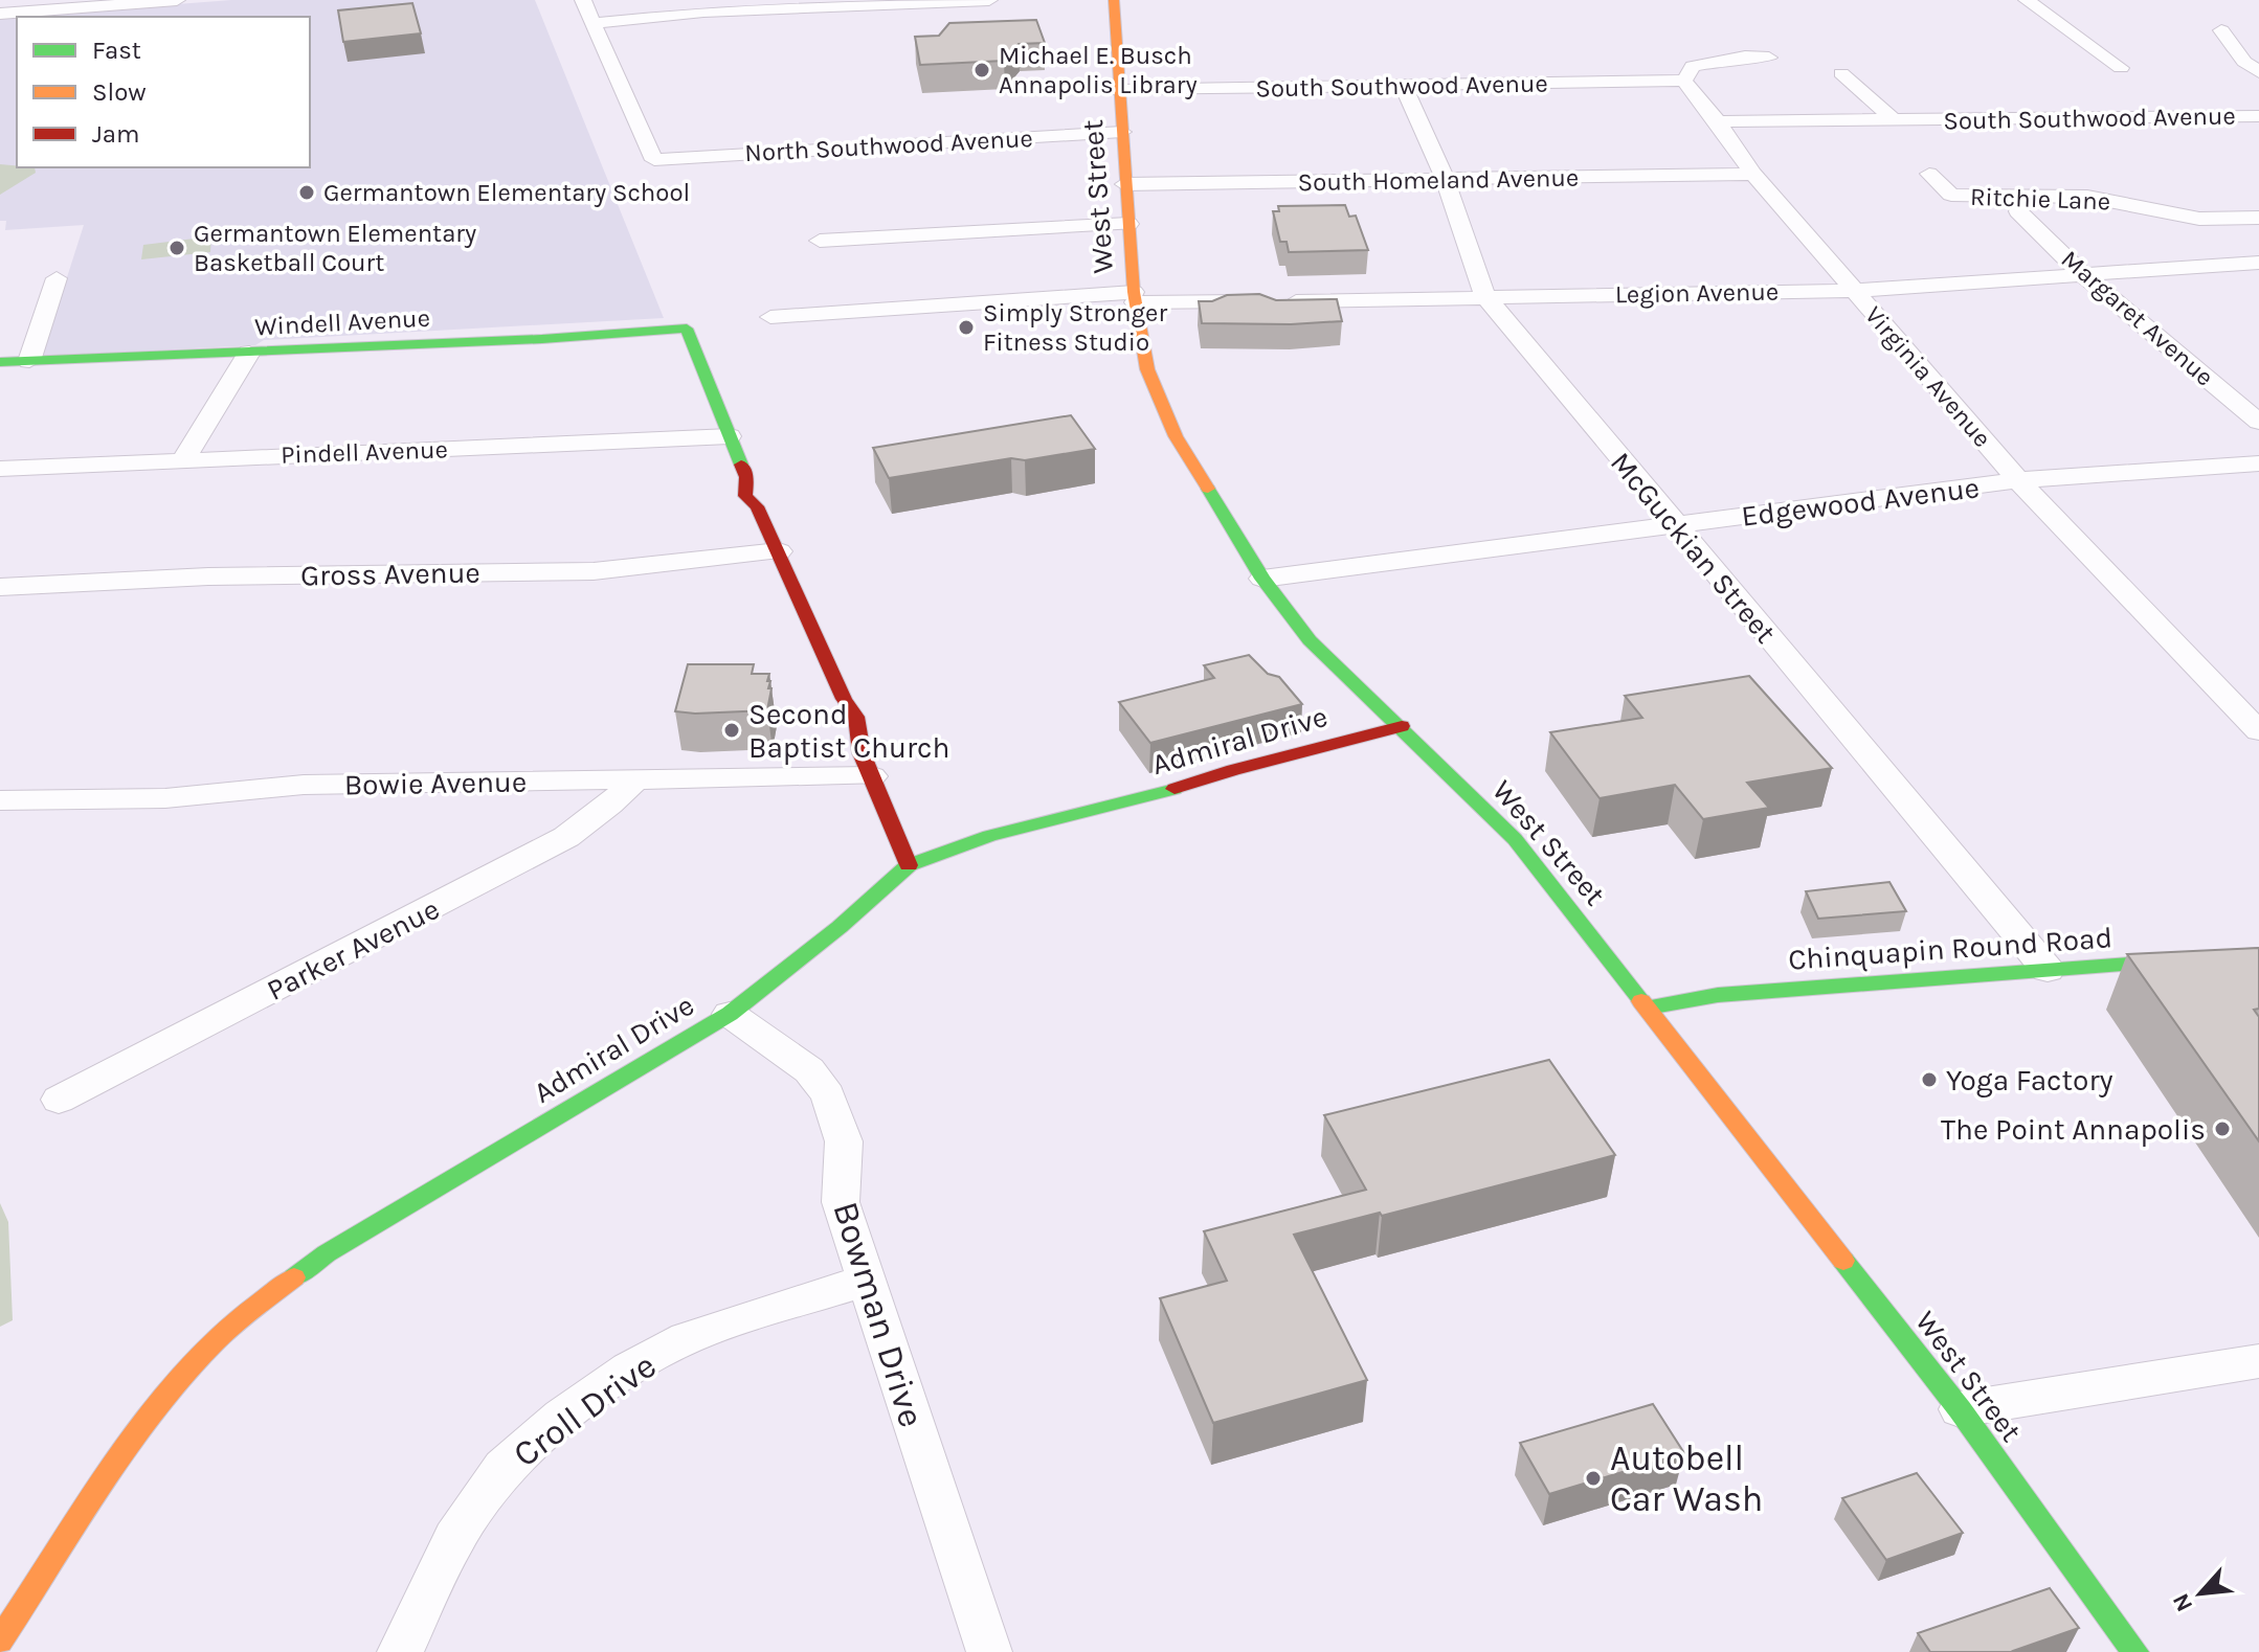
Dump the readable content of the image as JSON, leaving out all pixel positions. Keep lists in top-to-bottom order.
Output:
{
  "streets": {
    "main road": [
      "West Street",
      "Windell Avenue",
      "Admiral Drive",
      "Chinquapin Round Road"
    ],
    "street": [
      "South Southwood Avenue",
      "North Southwood Avenue",
      "South Homeland Avenue",
      "Ritchie Lane",
      "Legion Avenue",
      "Margaret Avenue",
      "Virginia Avenue",
      "Pindell Avenue",
      "Edgewood Avenue",
      "McGuckian Street",
      "Gross Avenue",
      "Bowie Avenue",
      "Parker Avenue",
      "Bowman Drive",
      "Croll Drive"
    ]
  },
  "crossings": [
    ["South Southwood Avenue", "West Street"],
    ["South Southwood Avenue", "Virginia Avenue"],
    ["South Southwood Avenue", "McGuckian Street"],
    ["North Southwood Avenue", "West Street"],
    ["South Homeland Avenue", "West Street"],
    ["South Homeland Avenue", "Virginia Avenue"],
    ["South Homeland Avenue", "McGuckian Street"],
    ["West Street", "Legion Avenue"],
    ["West Street", "Edgewood Avenue"],
    ["West Street", "Admiral Drive"],
    ["West Street", "Chinquapin Round Road"],
    ["Legion Avenue", "Margaret Avenue"],
    ["Legion Avenue", "Virginia Avenue"],
    ["Legion Avenue", "McGuckian Street"],
    ["Windell Avenue", "Pindell Avenue"],
    ["Virginia Avenue", "Edgewood Avenue"],
    ["Edgewood Avenue", "McGuckian Street"],
    ["McGuckian Street", "Chinquapin Round Road"],
    ["Admiral Drive", "Bowman Drive"],
    ["Bowie Avenue", "Parker Avenue"],
    ["Bowman Drive", "Croll Drive"]
  ],
  "places": [
    "Michael E. Busch Annapolis Library",
    "Germantown Elementary School",
    "Germantown Elementary Basketball Court",
    "Simply Stronger Fitness Studio",
    "Second Baptist Church",
    "Yoga Factory",
    "The Point Annapolis",
    "Autobell Car Wash"
  ],
  "legend": ["Fast", "Slow", "Jam"],
  "north": "bottom left"
}
